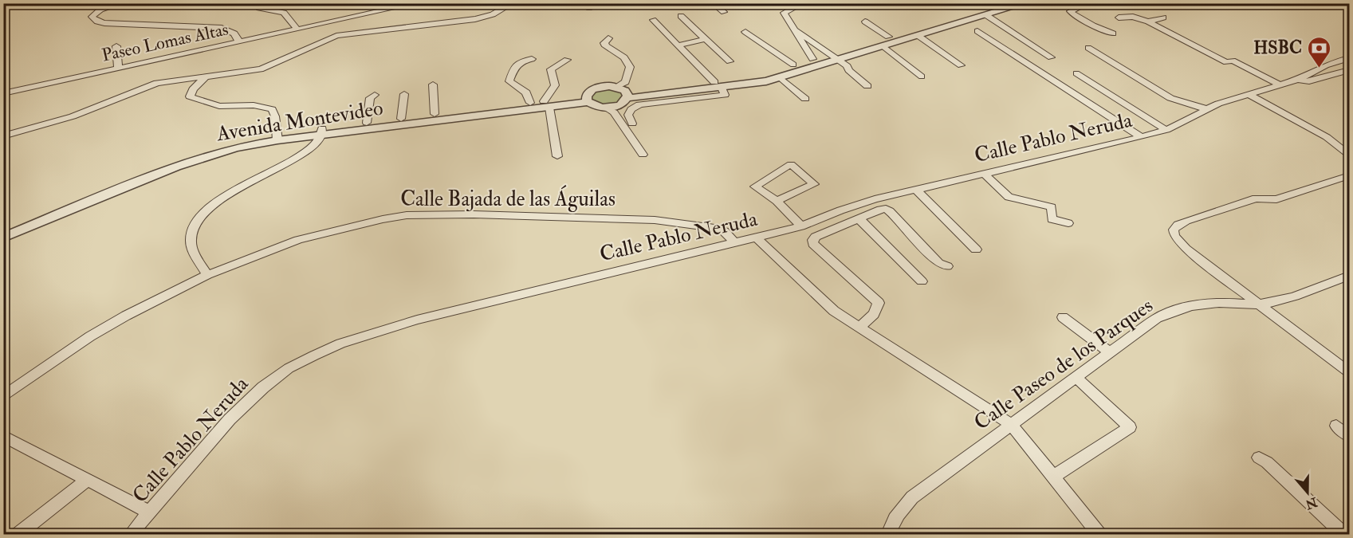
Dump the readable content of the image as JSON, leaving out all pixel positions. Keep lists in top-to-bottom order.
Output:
{
  "streets": {
    "street": [
      "Paseo Lomas Altas",
      "Avenida Montevideo",
      "Calle Pablo Neruda",
      "Calle Bajada de las Águilas",
      "Calle Paseo de los Parques"
    ]
  },
  "crossings": [
    ["Calle Pablo Neruda", "Calle Bajada de las Águilas"]
  ],
  "places": {
    "bank": ["HSBC"]
  },
  "north": "bottom"
}
